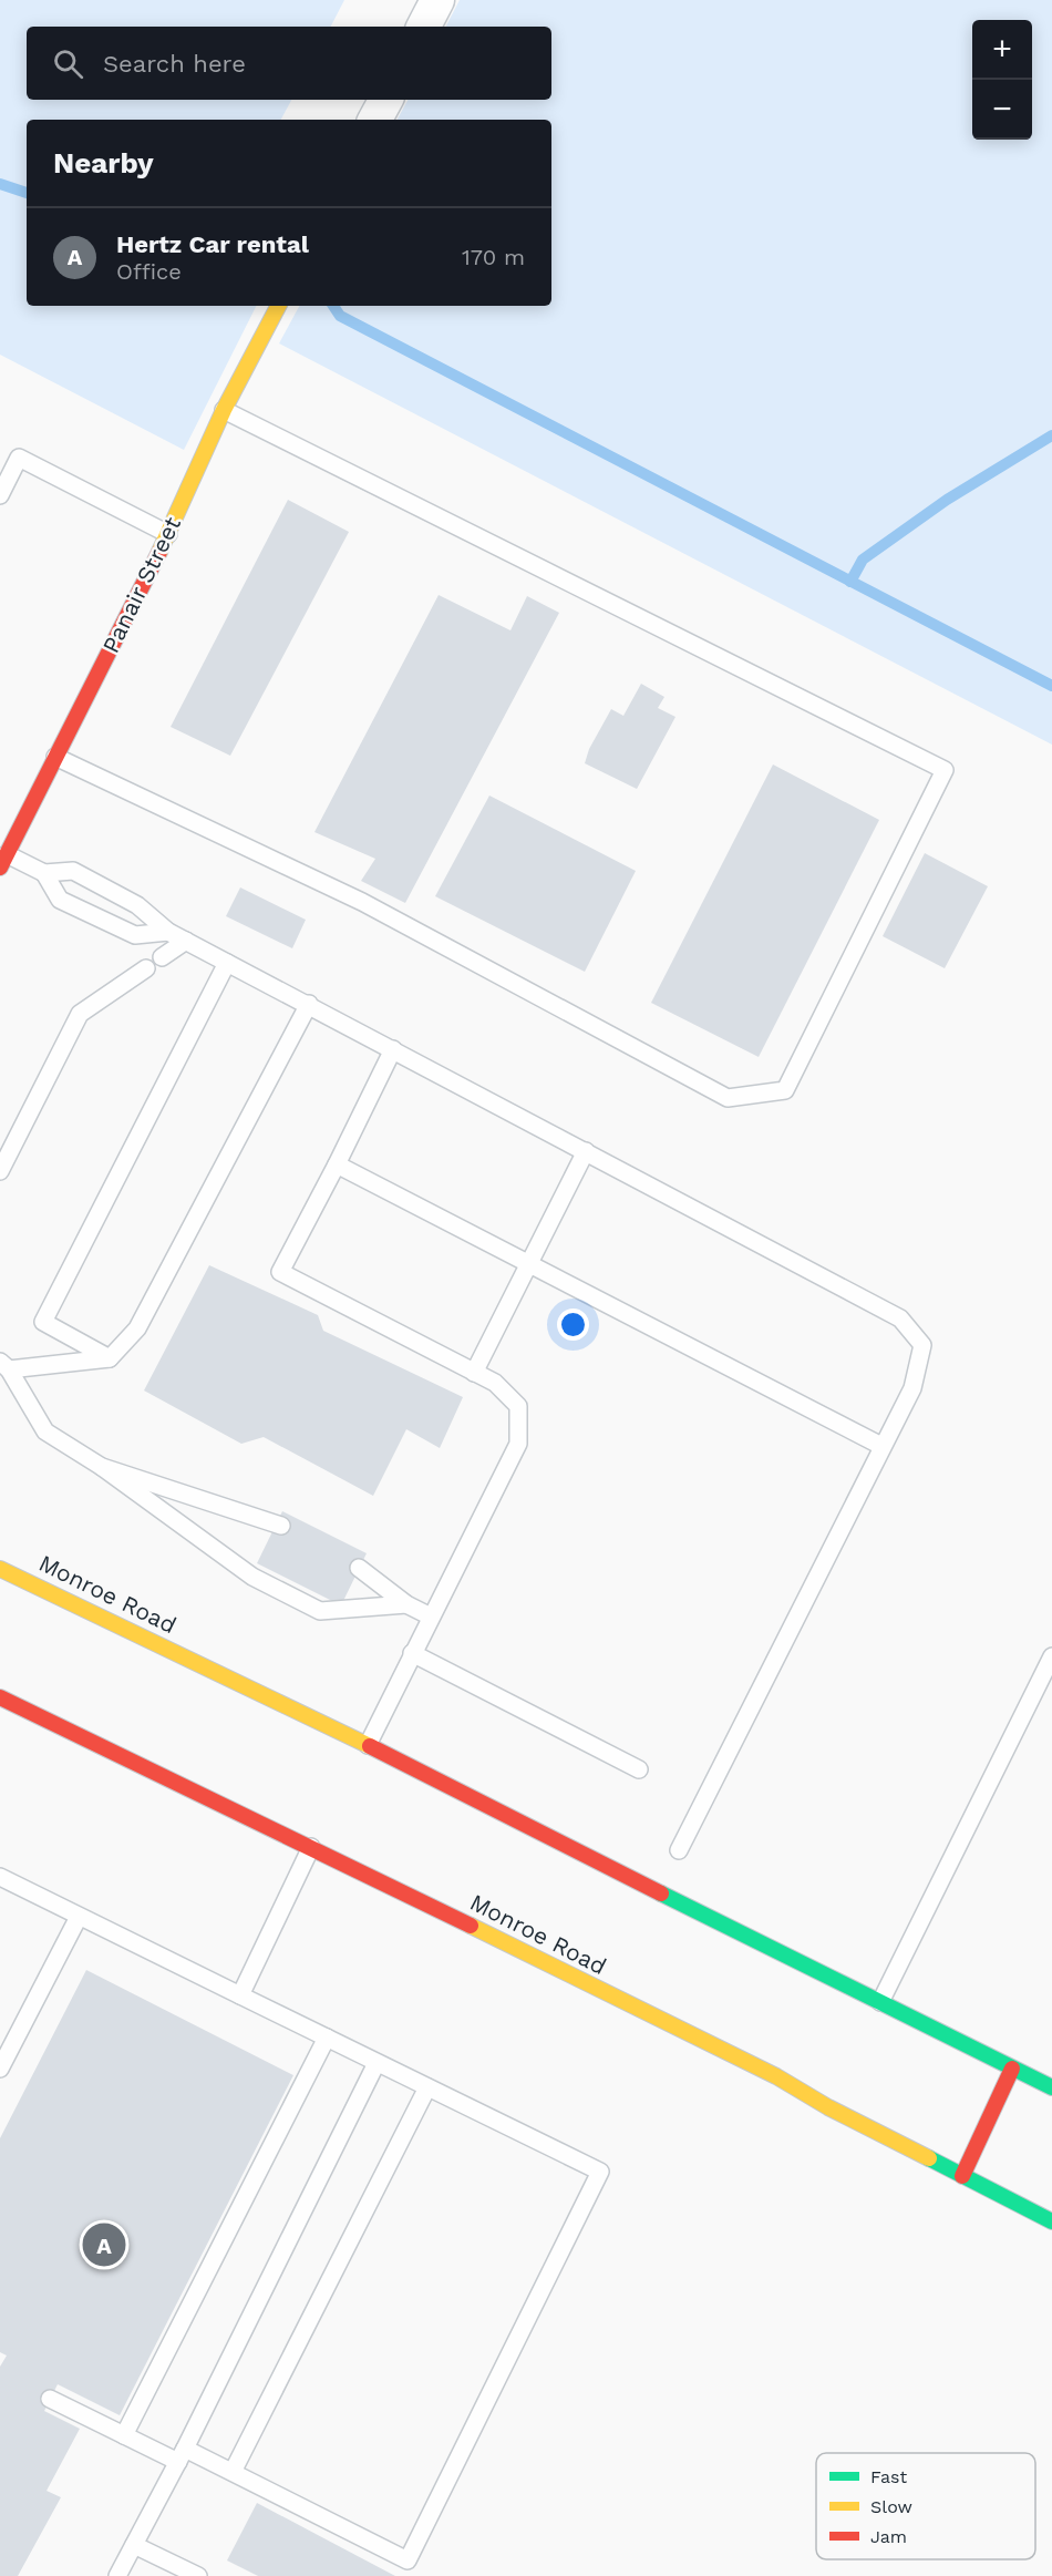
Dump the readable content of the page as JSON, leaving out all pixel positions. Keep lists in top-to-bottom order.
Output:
{
  "streets": {
    "main road": ["Panair Street", "Monroe Road"]
  },
  "legend": ["Fast", "Slow", "Jam"],
  "page": {
    "map_buttons": ["+", "−"],
    "search": "Search here",
    "heading": "Nearby",
    "list": [
      {
        "mark": "A",
        "name": "Hertz Car rental",
        "note": "Office",
        "value": "170 m"
      }
    ],
    "pins": "A"
  }
}
